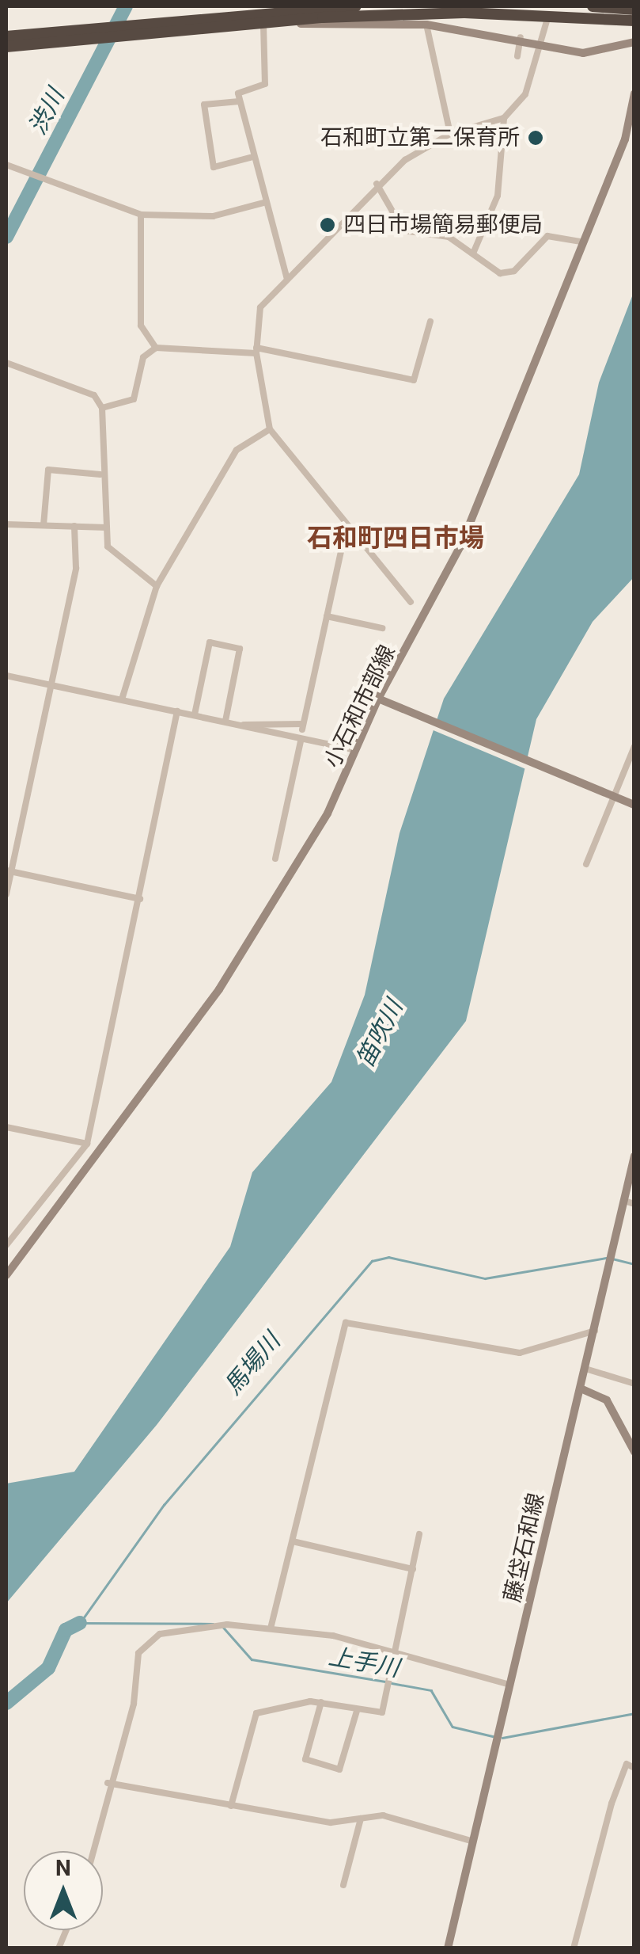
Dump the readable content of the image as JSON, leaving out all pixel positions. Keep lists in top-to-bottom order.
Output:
{
  "streets": {
    "main road": ["小石和市部線", "藤垈石和線"]
  },
  "districts": ["石和町四日市場"],
  "water": [
    "渋川",
    "笛吹川",
    "馬場川",
    "上手川"
  ],
  "places": ["石和町立第二保育所", "四日市場簡易郵便局"],
  "north": "top"
}
